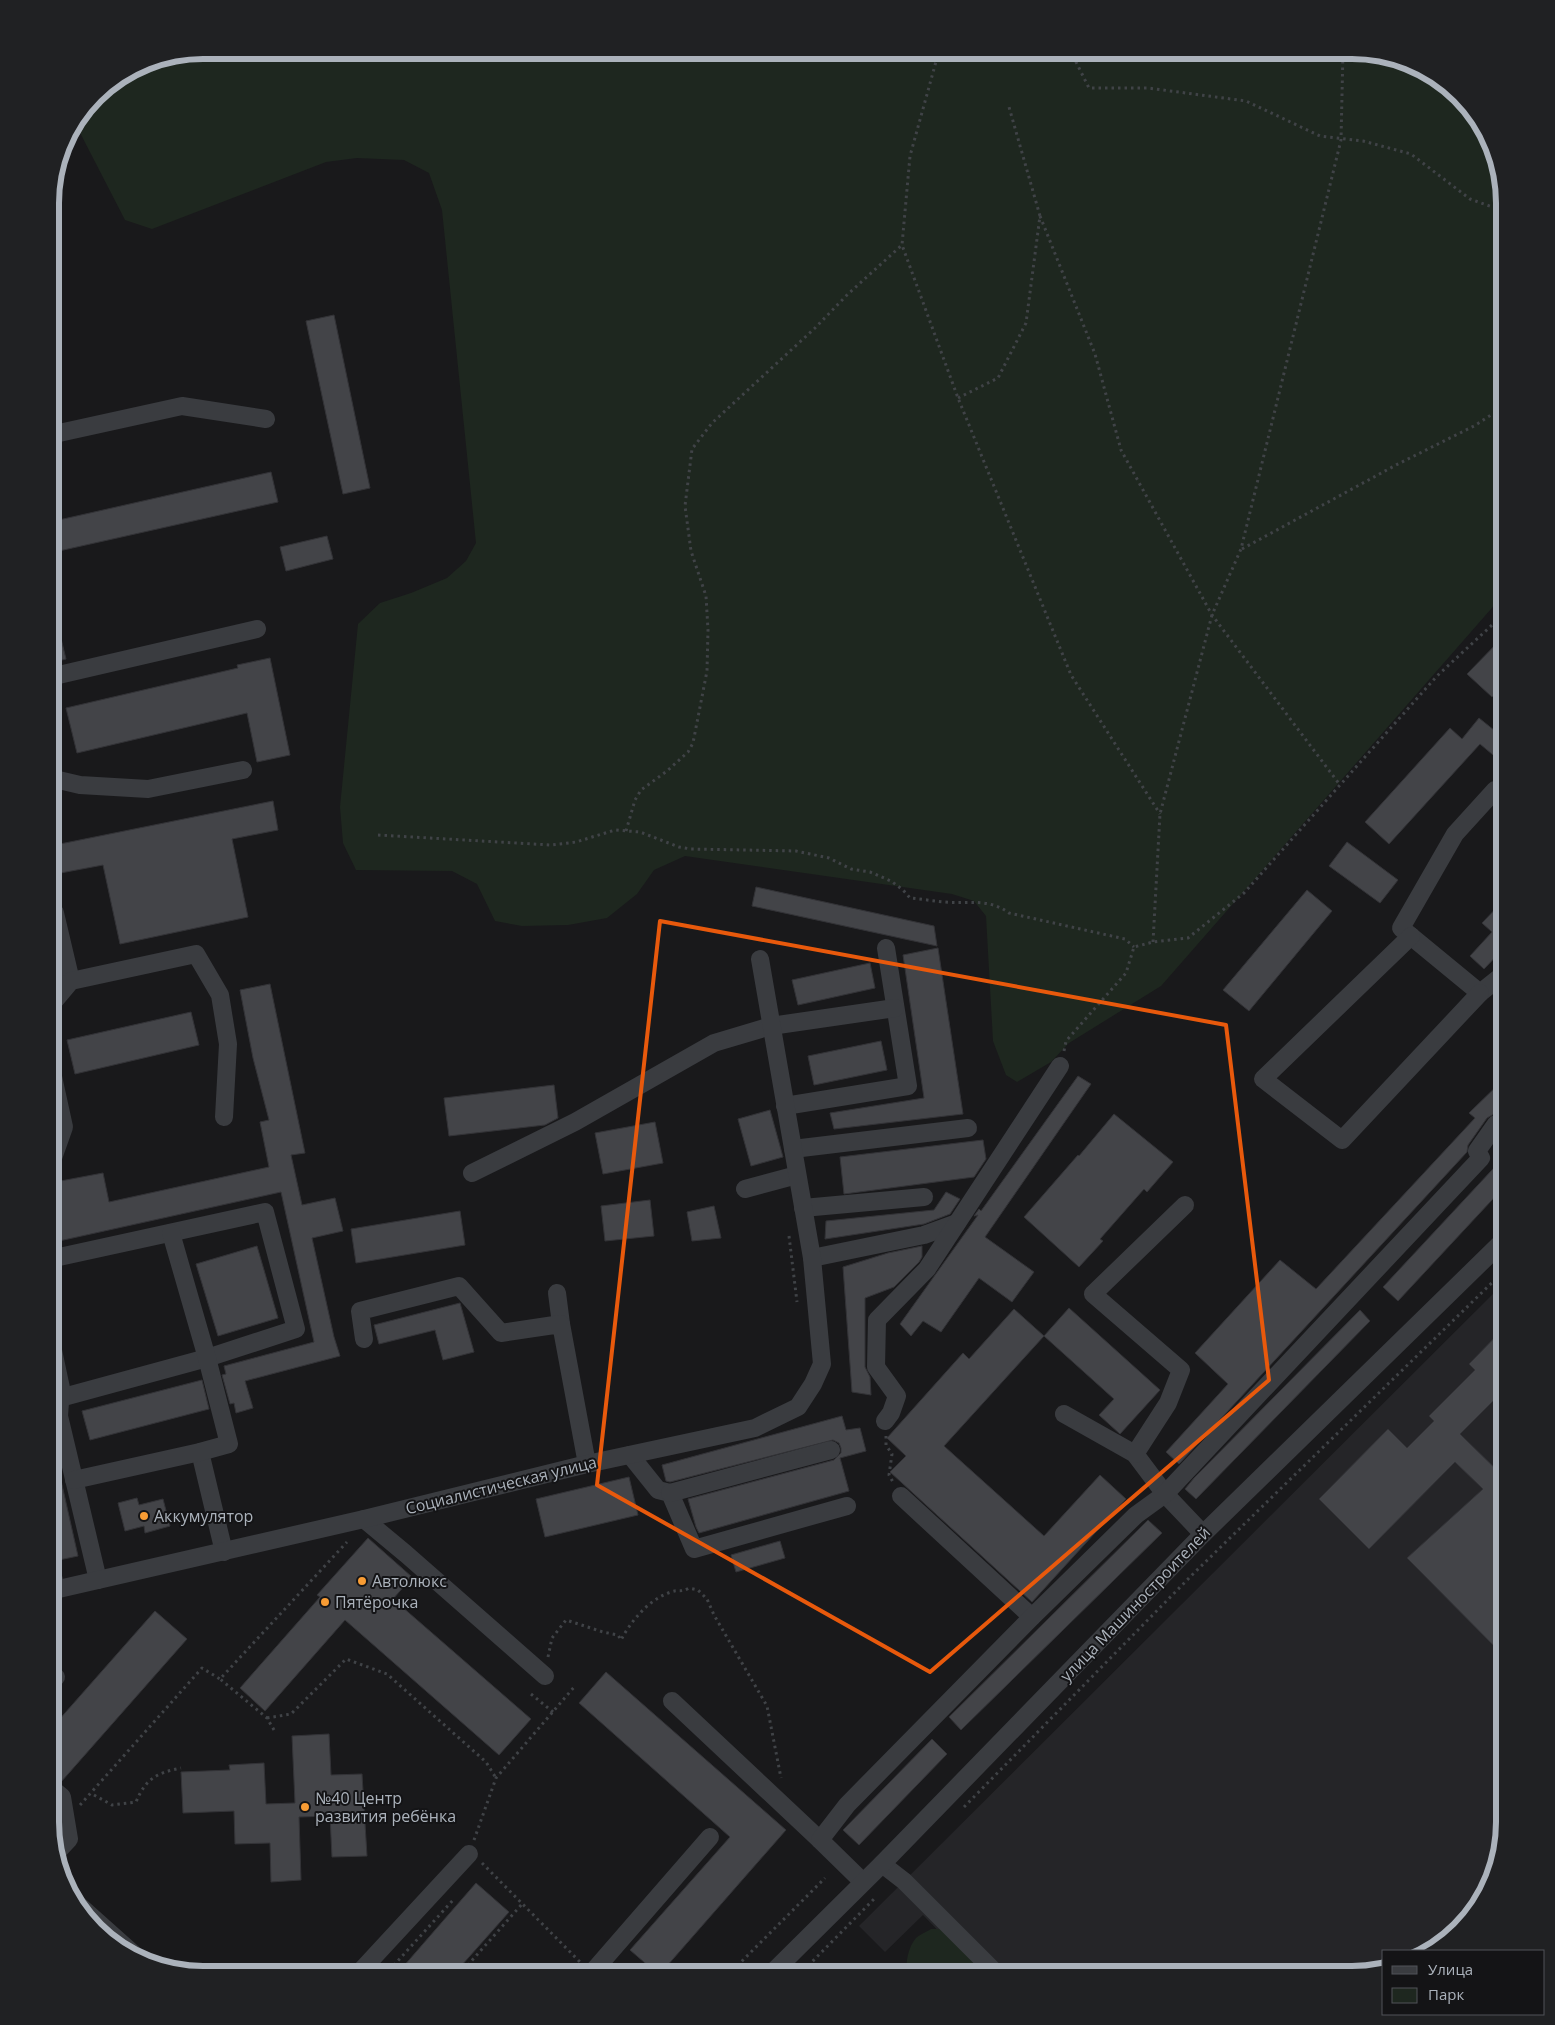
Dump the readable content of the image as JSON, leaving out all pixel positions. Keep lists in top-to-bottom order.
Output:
{
  "streets": {
    "street": ["Социалистическая улица", "улица Машиностроителей"]
  },
  "places": [
    "Аккумулятор",
    "Автолюкс",
    "Пятёрочка",
    "№40 Центр развития ребёнка"
  ],
  "legend": ["Улица", "Парк"]
}
